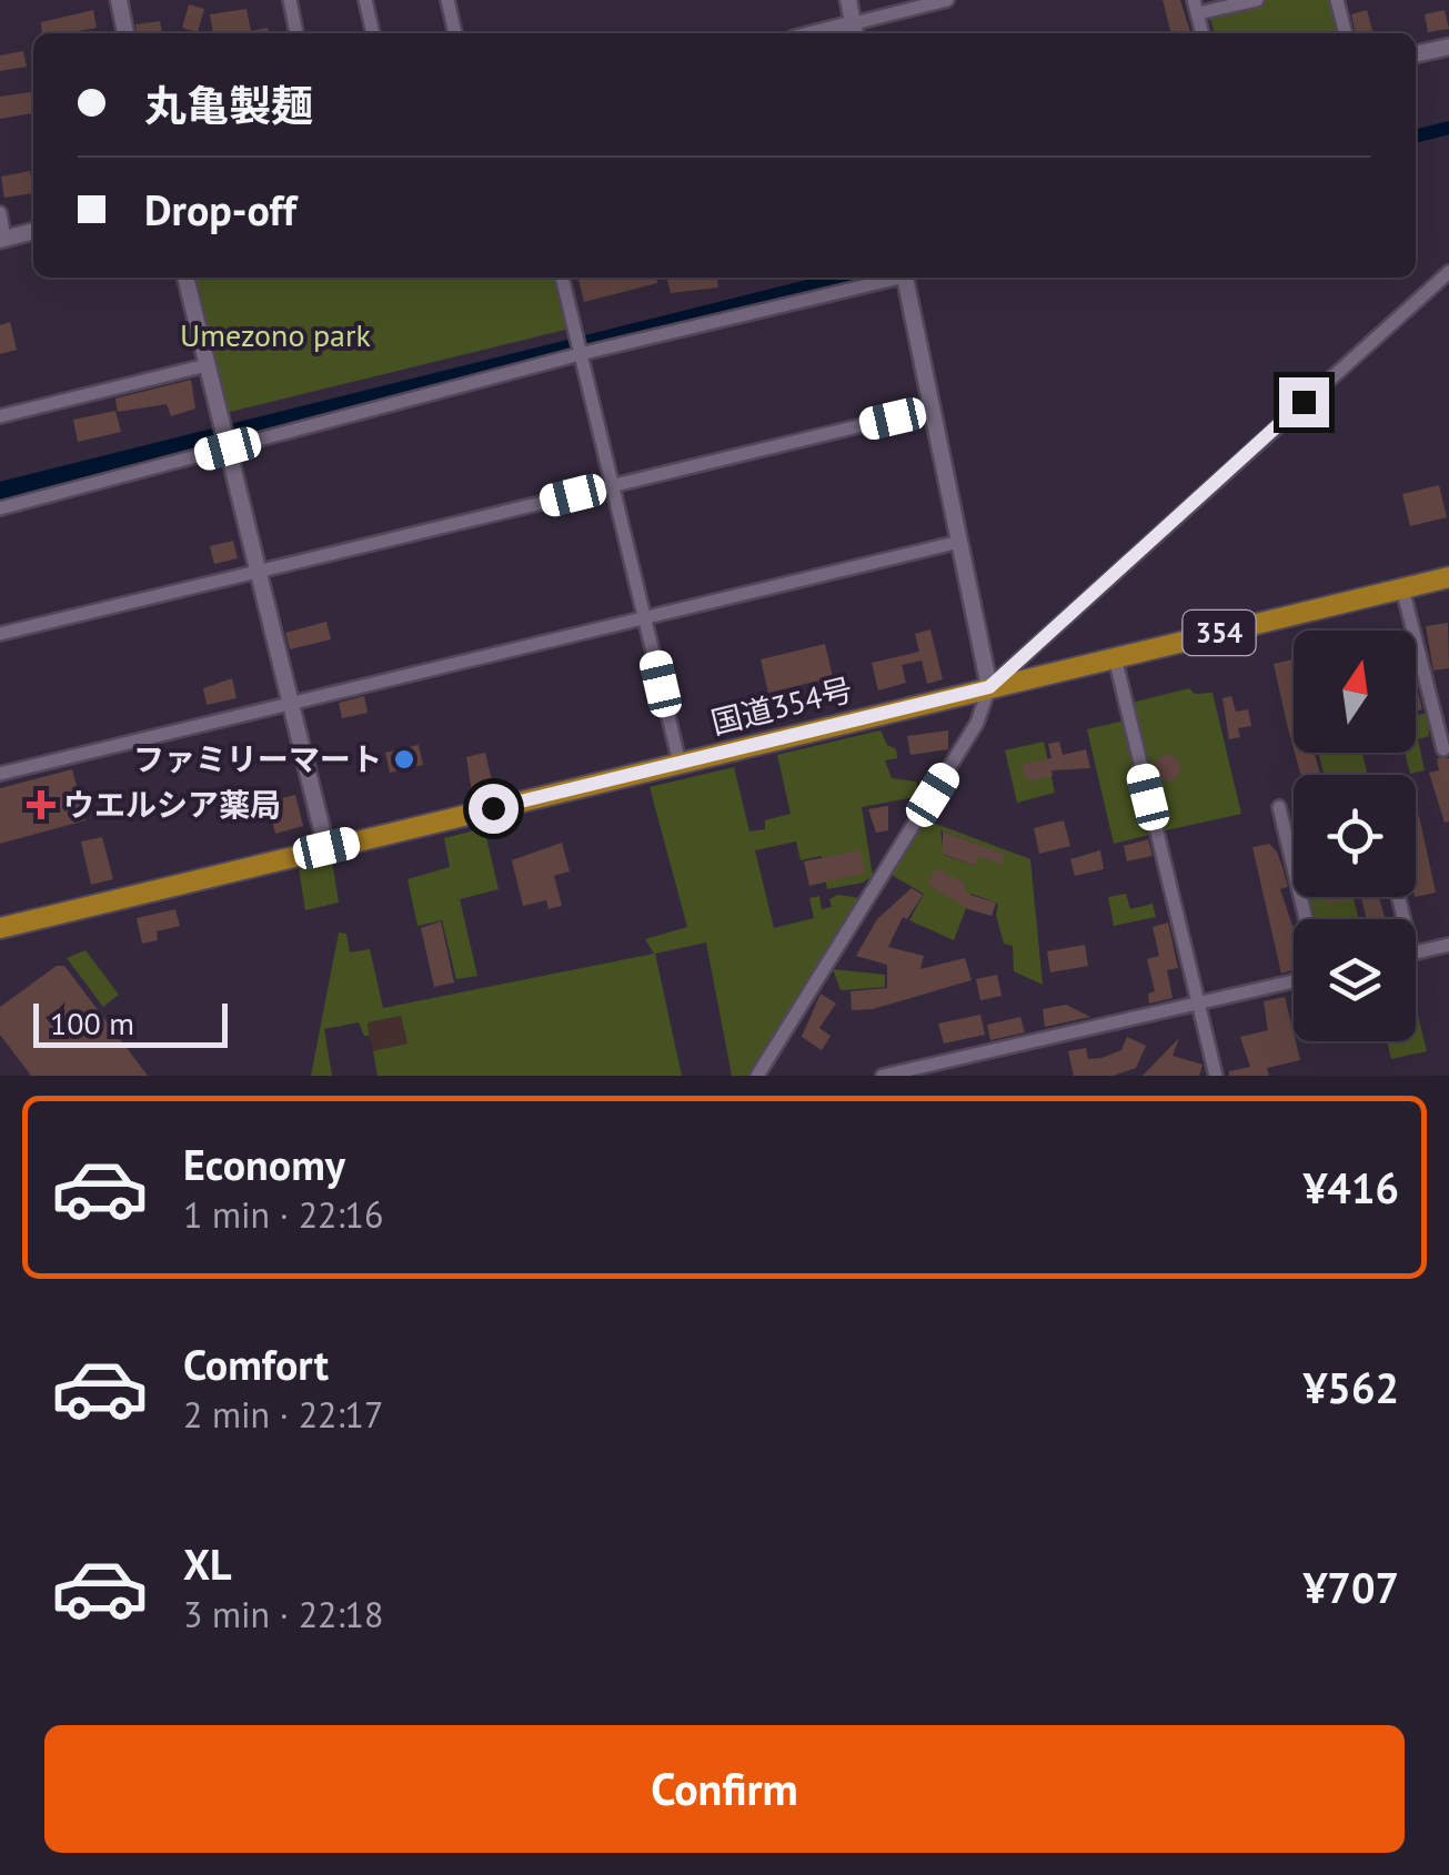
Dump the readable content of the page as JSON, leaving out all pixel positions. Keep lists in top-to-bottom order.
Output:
{
  "streets": {
    "highway": ["354", "国道354号"]
  },
  "parks": ["Umezono park"],
  "places": {
    "other": ["ファミリーマート"],
    "health": ["ウエルシア薬局"]
  },
  "scale_bar": "100 m",
  "north": "top",
  "page": {
    "banner": ["丸亀製麺", "Drop-off"],
    "scale": "100 m",
    "list": [
      {
        "name": "Economy",
        "note": "1 min · 22:16",
        "value": "¥416"
      },
      {
        "name": "Comfort",
        "note": "2 min · 22:17",
        "value": "¥562"
      },
      {
        "name": "XL",
        "note": "3 min · 22:18",
        "value": "¥707"
      }
    ],
    "buttons": "Confirm"
  }
}
